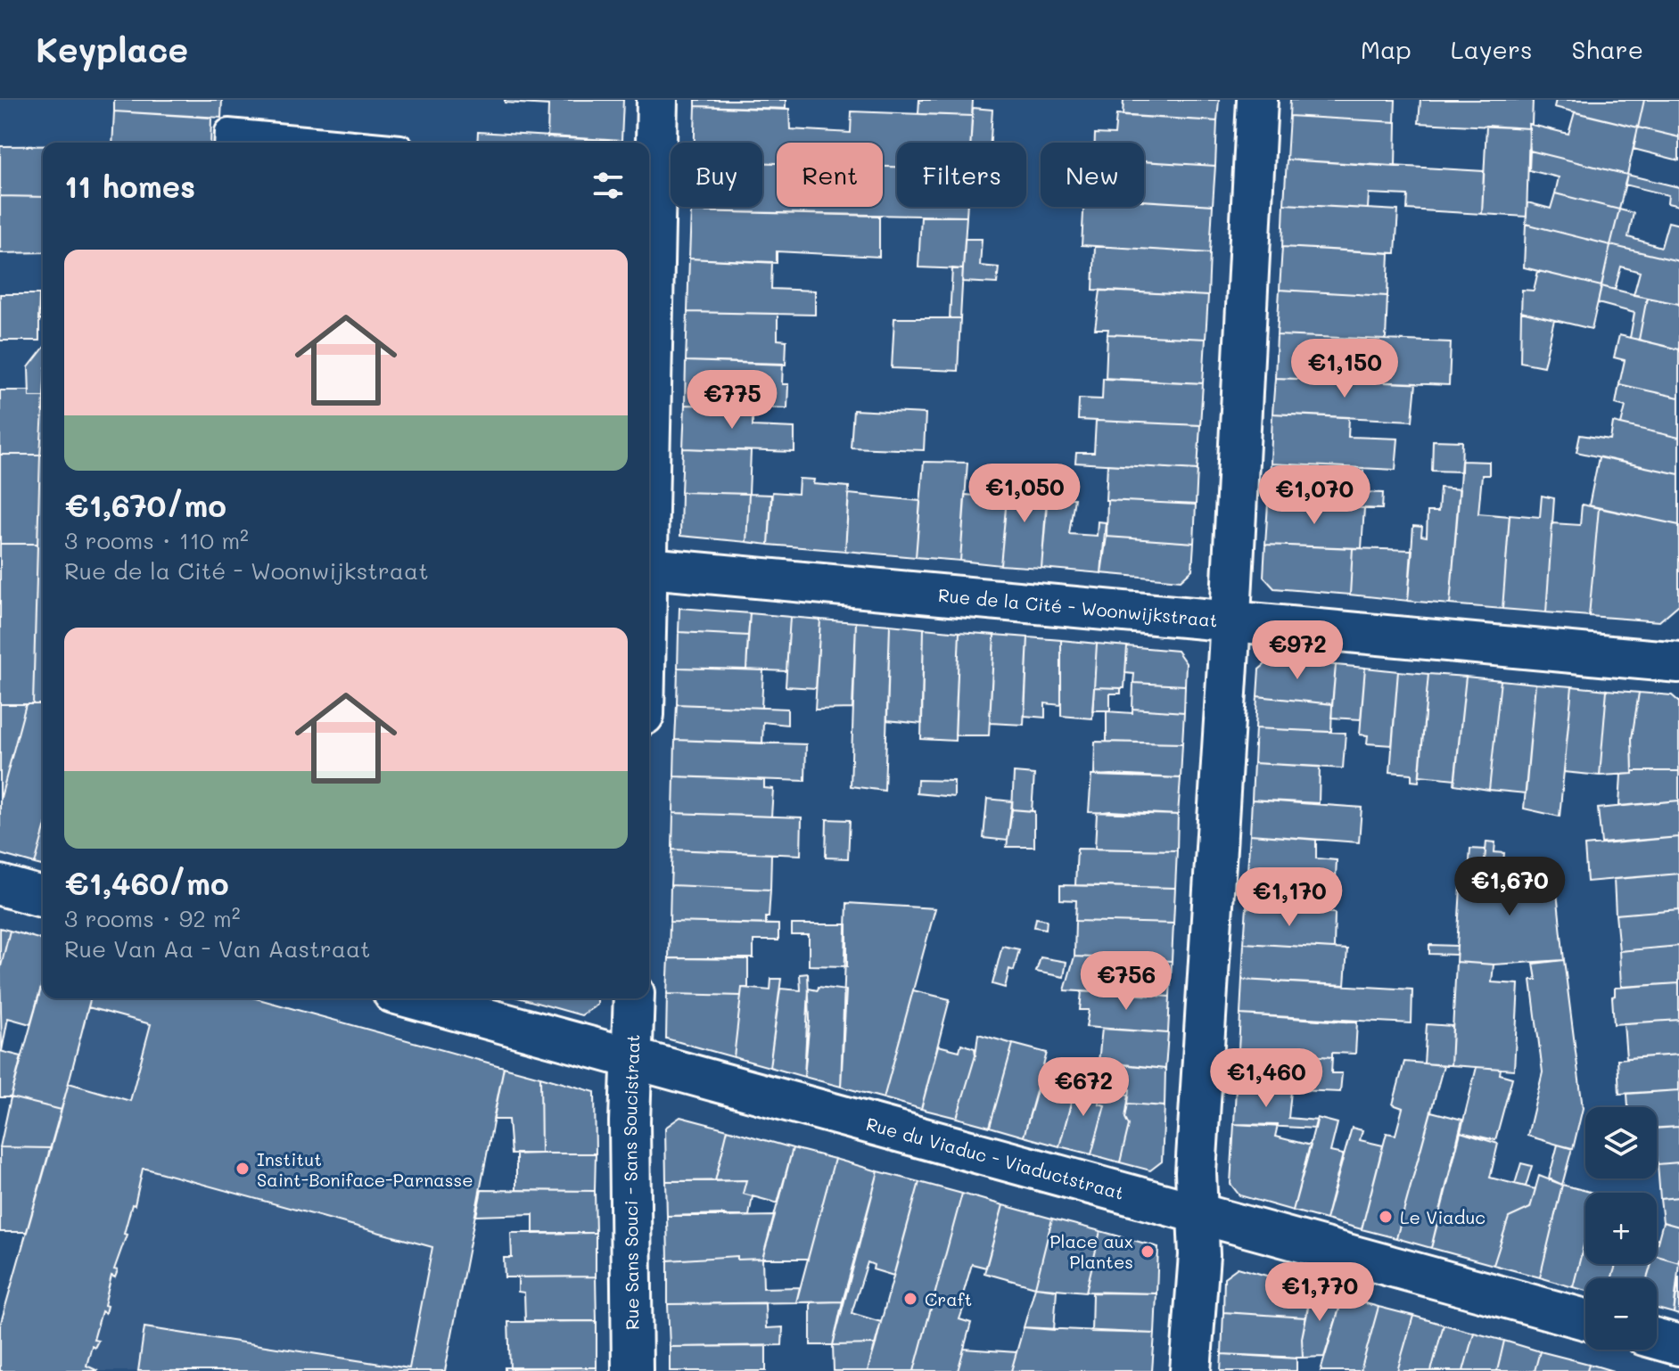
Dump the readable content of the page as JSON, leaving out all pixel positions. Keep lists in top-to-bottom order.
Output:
{
  "streets": {
    "street": ["Rue de la Cité - Woonwijkstraat", "Rue du Viaduc - Viaductstraat", "Rue Sans Souci - Sans Soucistraat"]
  },
  "crossings": [
    ["Rue du Viaduc - Viaductstraat", "Rue Sans Souci - Sans Soucistraat"]
  ],
  "places": [
    "Institut Saint-Boniface-Parnasse",
    "Le Viaduc",
    "Place aux Plantes",
    "Craft"
  ],
  "page": {
    "header": "Keyplace",
    "nav": ["Map", "Layers", "Share"],
    "chip": [
      "Buy",
      "Rent",
      "Filters",
      "New"
    ],
    "heading": "11 homes",
    "list": [
      {
        "name": "€1,670/mo",
        "note": "3 rooms · 110 m² · Rue de la Cité - Woonwijkstraat"
      },
      {
        "name": "€1,460/mo",
        "note": "3 rooms · 92 m² · Rue Van Aa - Van Aastraat"
      }
    ],
    "price": [
      "€1,150",
      "€775",
      "€1,050",
      "€1,070",
      "€972",
      "€1,670",
      "€1,170",
      "€756",
      "€1,460",
      "€672",
      "€1,770"
    ],
    "map_buttons": ["+", "−"]
  }
}
